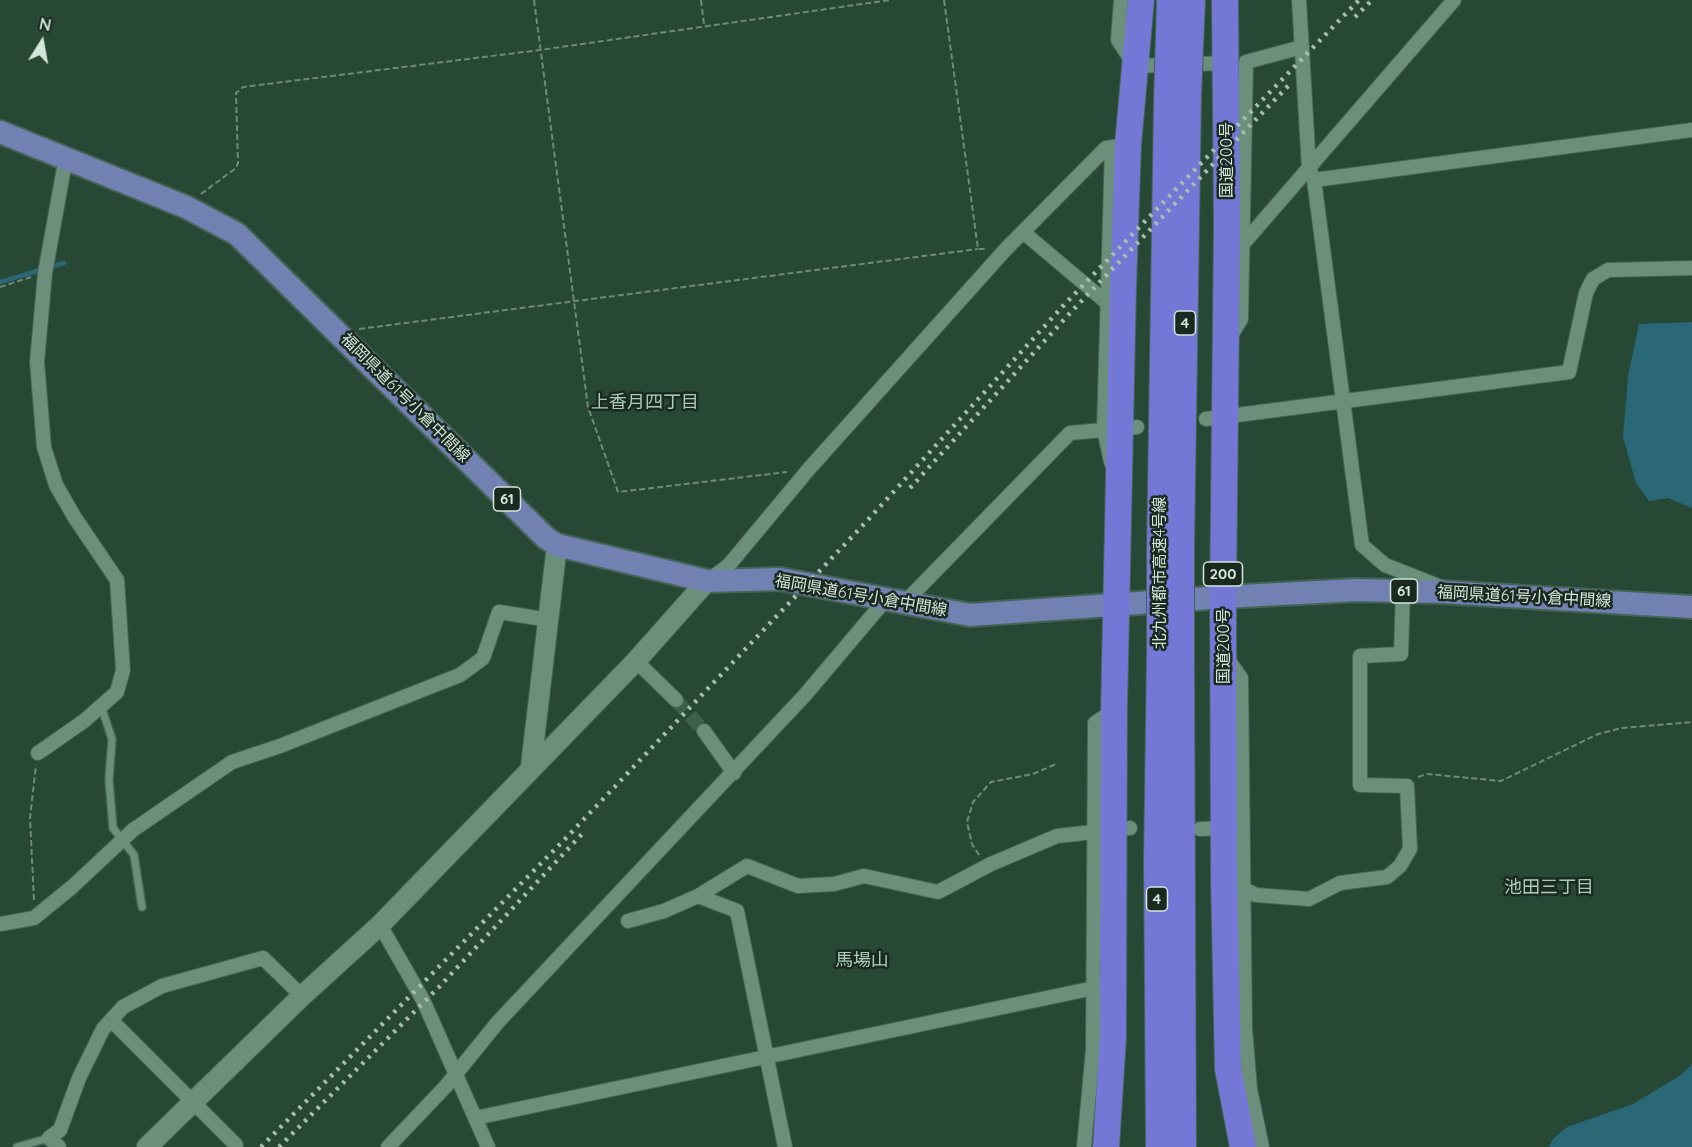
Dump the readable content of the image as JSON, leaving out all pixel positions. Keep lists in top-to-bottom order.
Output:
{
  "streets": {
    "highway": [
      "国道200号",
      "4",
      "北九州都市高速4号線",
      "200"
    ],
    "main road": ["福岡県道61号小倉中間線", "61"]
  },
  "crossings": [
    ["国道200号", "福岡県道61号小倉中間線"]
  ],
  "districts": ["上香月四丁目", "池田三丁目", "馬場山"],
  "north": "top"
}
